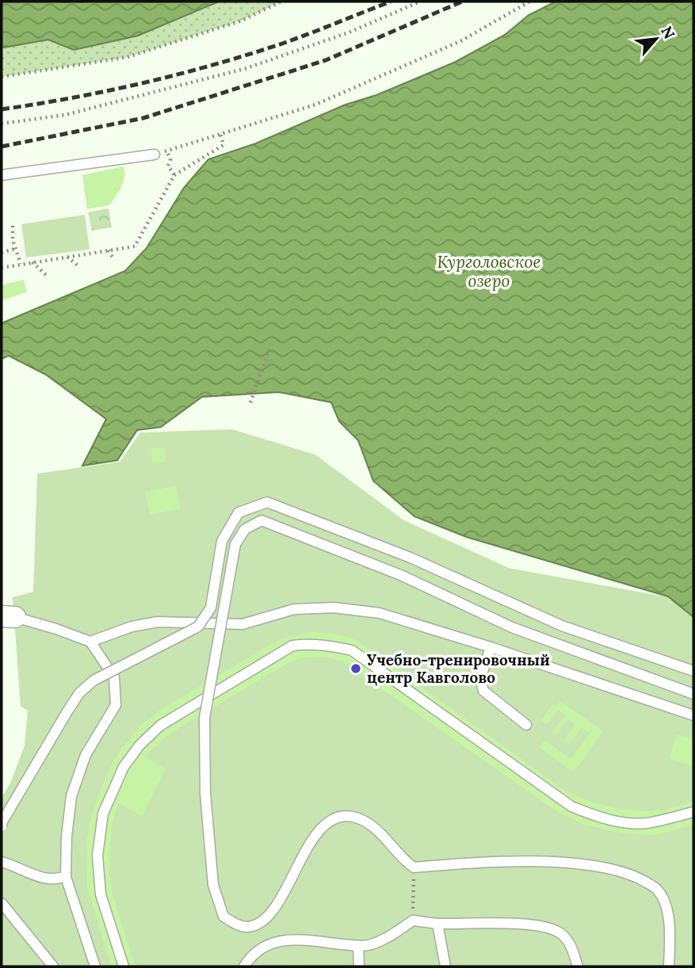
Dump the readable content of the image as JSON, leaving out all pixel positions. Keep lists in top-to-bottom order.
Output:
{
  "water": ["Курголовское озеро"],
  "places": ["Учебно-тренировочный центр Кавголово"],
  "north": "top right"
}
